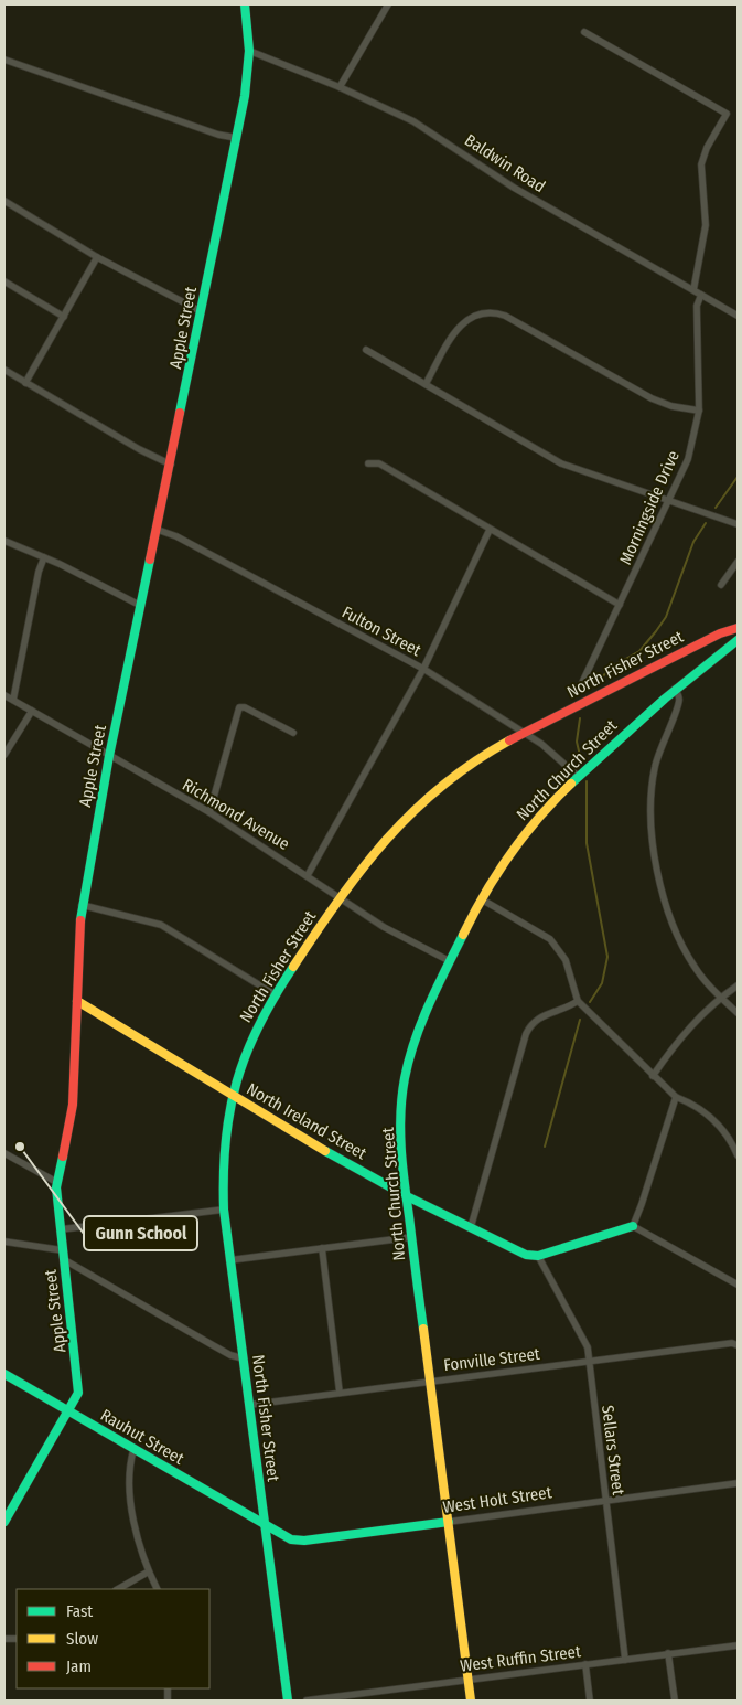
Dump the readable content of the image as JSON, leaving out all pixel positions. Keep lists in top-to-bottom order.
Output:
{
  "streets": {
    "main road": [
      "Apple Street",
      "North Fisher Street",
      "North Church Street",
      "North Ireland Street",
      "Rauhut Street",
      "West Holt Street"
    ],
    "street": [
      "Baldwin Road",
      "Morningside Drive",
      "Fulton Street",
      "Richmond Avenue",
      "Fonville Street",
      "Sellars Street",
      "West Ruffin Street"
    ]
  },
  "crossings": [
    ["Baldwin Road", "Apple Street"],
    ["Baldwin Road", "Morningside Drive"],
    ["Apple Street", "Fulton Street"],
    ["Apple Street", "Richmond Avenue"],
    ["Apple Street", "North Ireland Street"],
    ["Apple Street", "Rauhut Street"],
    ["Fulton Street", "North Fisher Street"],
    ["Fulton Street", "North Church Street"],
    ["North Fisher Street", "Richmond Avenue"],
    ["North Fisher Street", "North Ireland Street"],
    ["North Fisher Street", "Fonville Street"],
    ["North Fisher Street", "Rauhut Street"],
    ["North Fisher Street", "West Holt Street"],
    ["North Church Street", "Richmond Avenue"],
    ["North Church Street", "North Ireland Street"],
    ["North Church Street", "Fonville Street"],
    ["North Church Street", "West Holt Street"],
    ["North Church Street", "West Ruffin Street"],
    ["North Ireland Street", "Sellars Street"],
    ["Fonville Street", "Sellars Street"],
    ["Rauhut Street", "West Holt Street"],
    ["Sellars Street", "West Holt Street"],
    ["Sellars Street", "West Ruffin Street"]
  ],
  "places": ["Gunn School"],
  "legend": ["Fast", "Slow", "Jam"]
}
